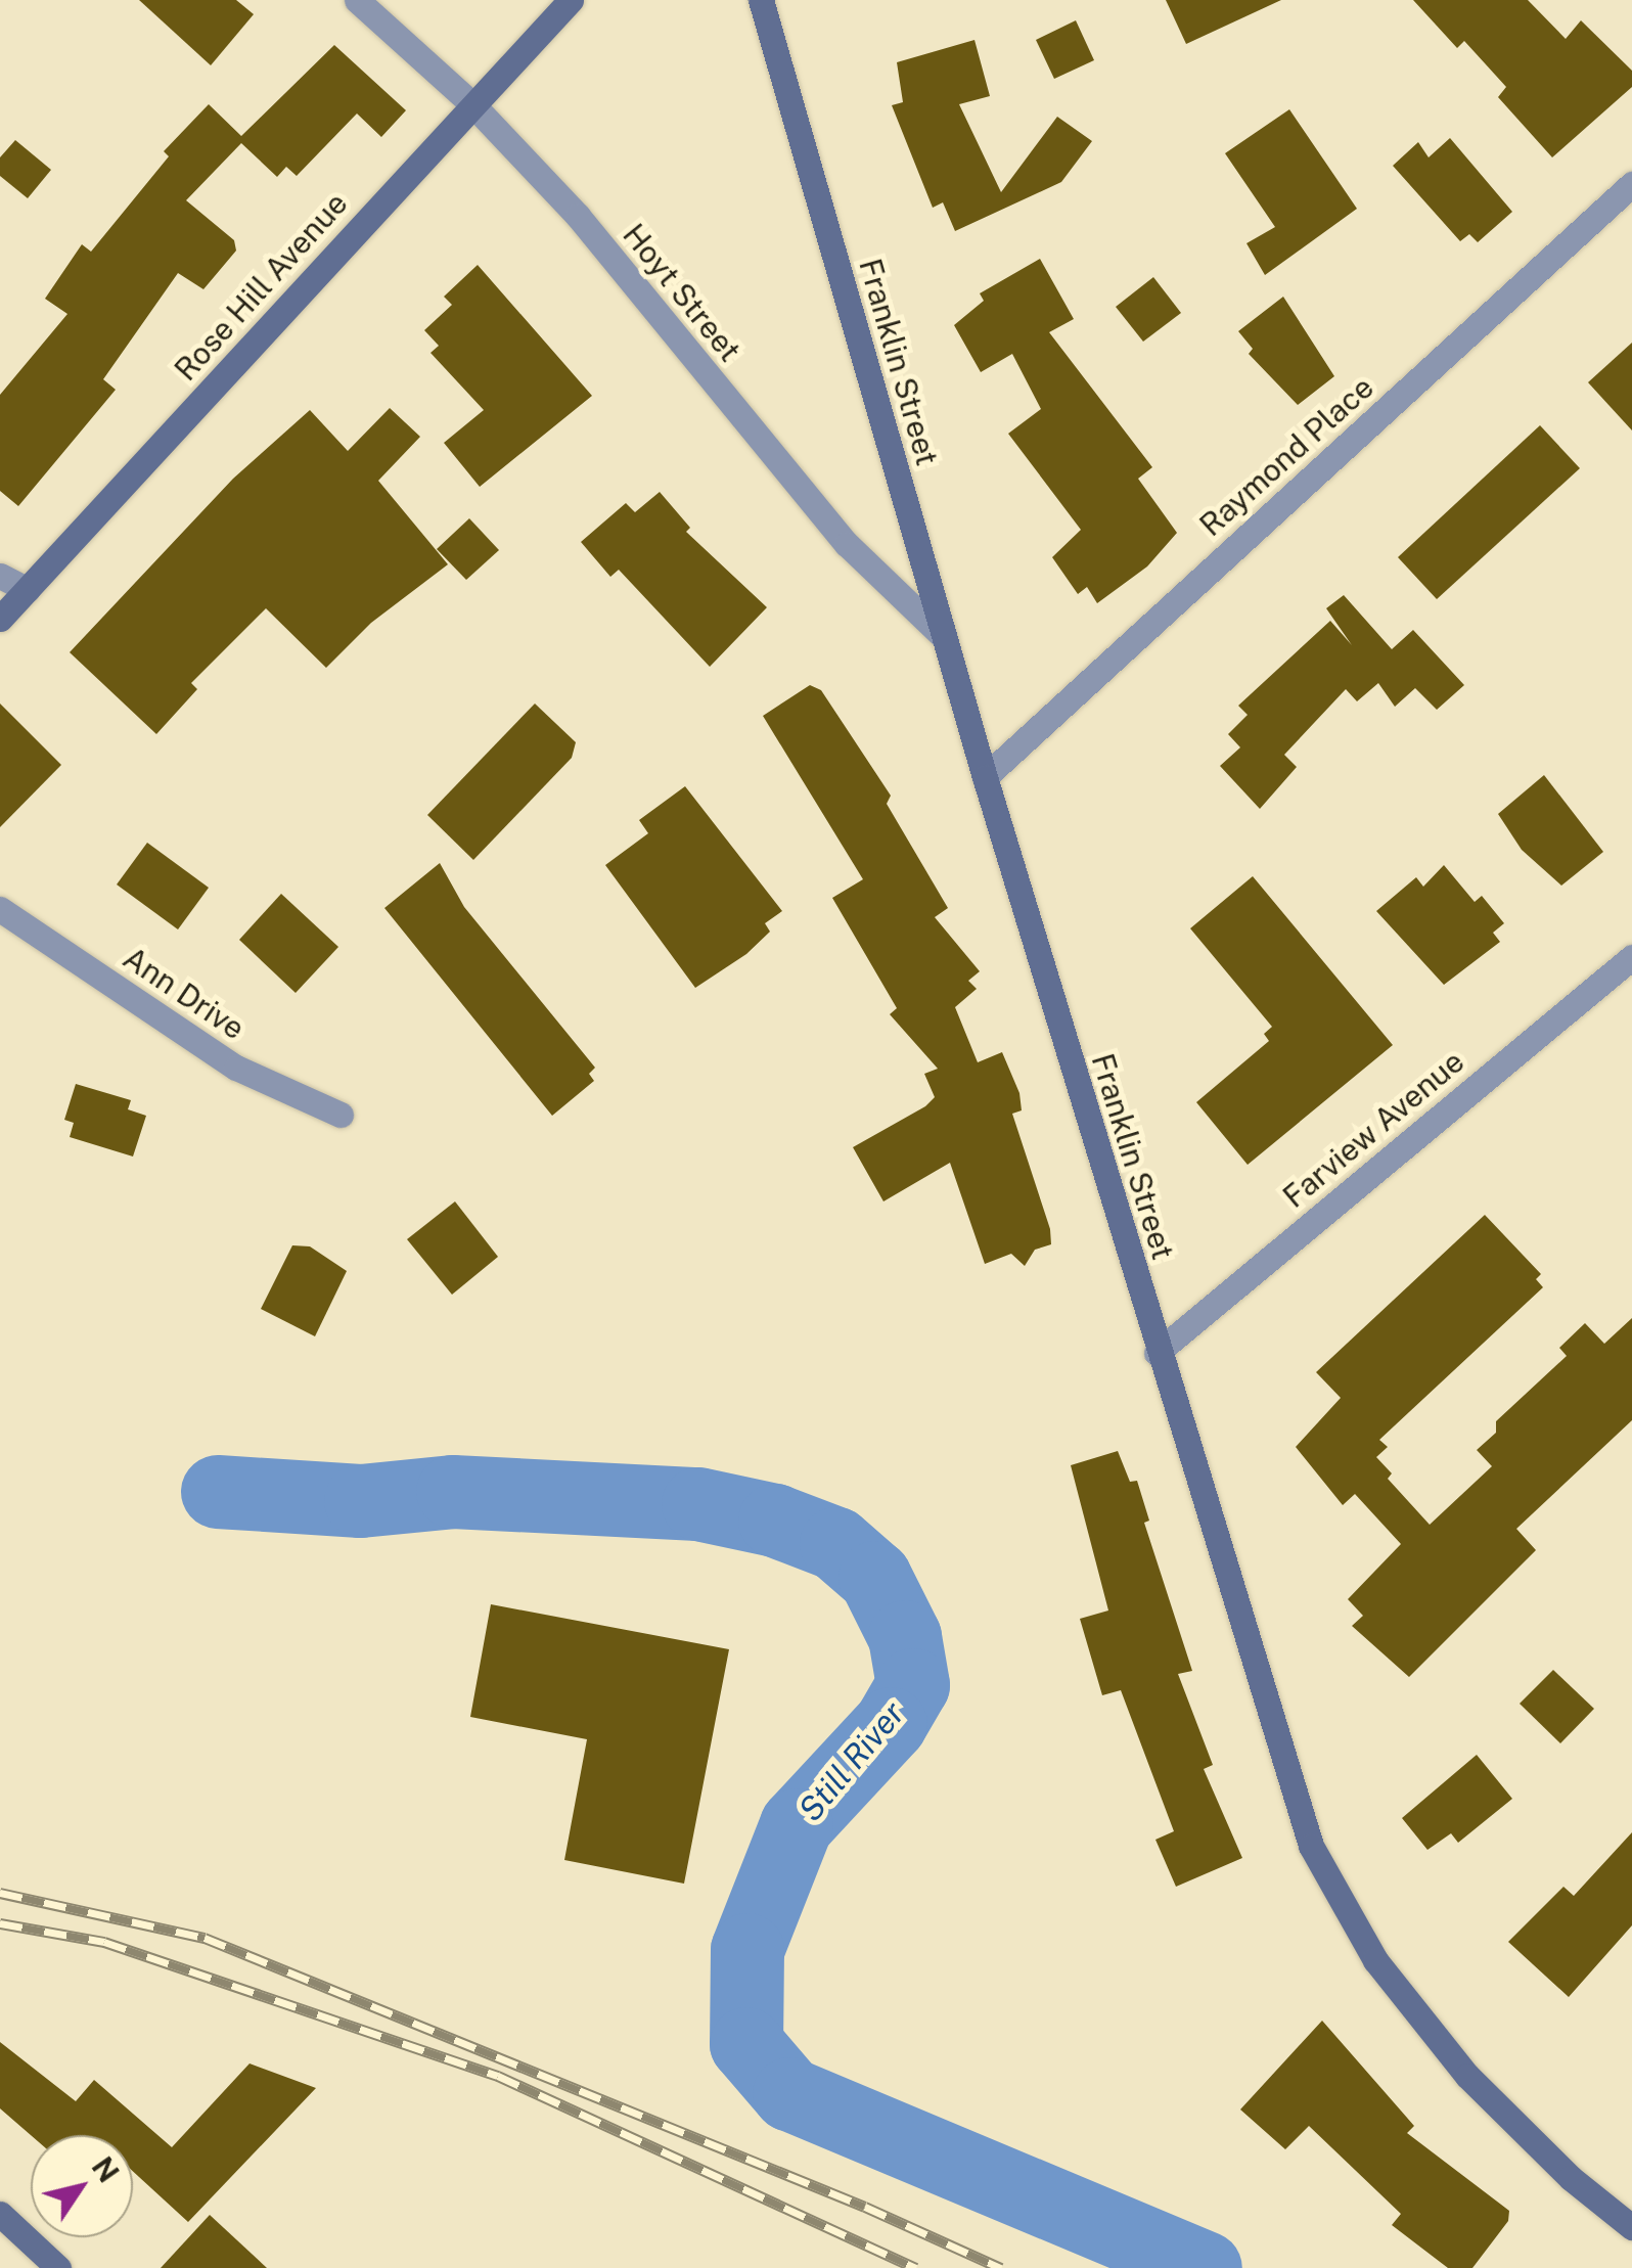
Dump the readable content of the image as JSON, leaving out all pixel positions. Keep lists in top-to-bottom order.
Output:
{
  "streets": {
    "main road": ["Rose Hill Avenue", "Franklin Street"],
    "street": [
      "Hoyt Street",
      "Raymond Place",
      "Ann Drive",
      "Farview Avenue"
    ]
  },
  "crossings": [
    ["Rose Hill Avenue", "Hoyt Street"],
    ["Hoyt Street", "Franklin Street"],
    ["Franklin Street", "Raymond Place"],
    ["Franklin Street", "Farview Avenue"]
  ],
  "water": ["Still River"],
  "north": "top right"
}
